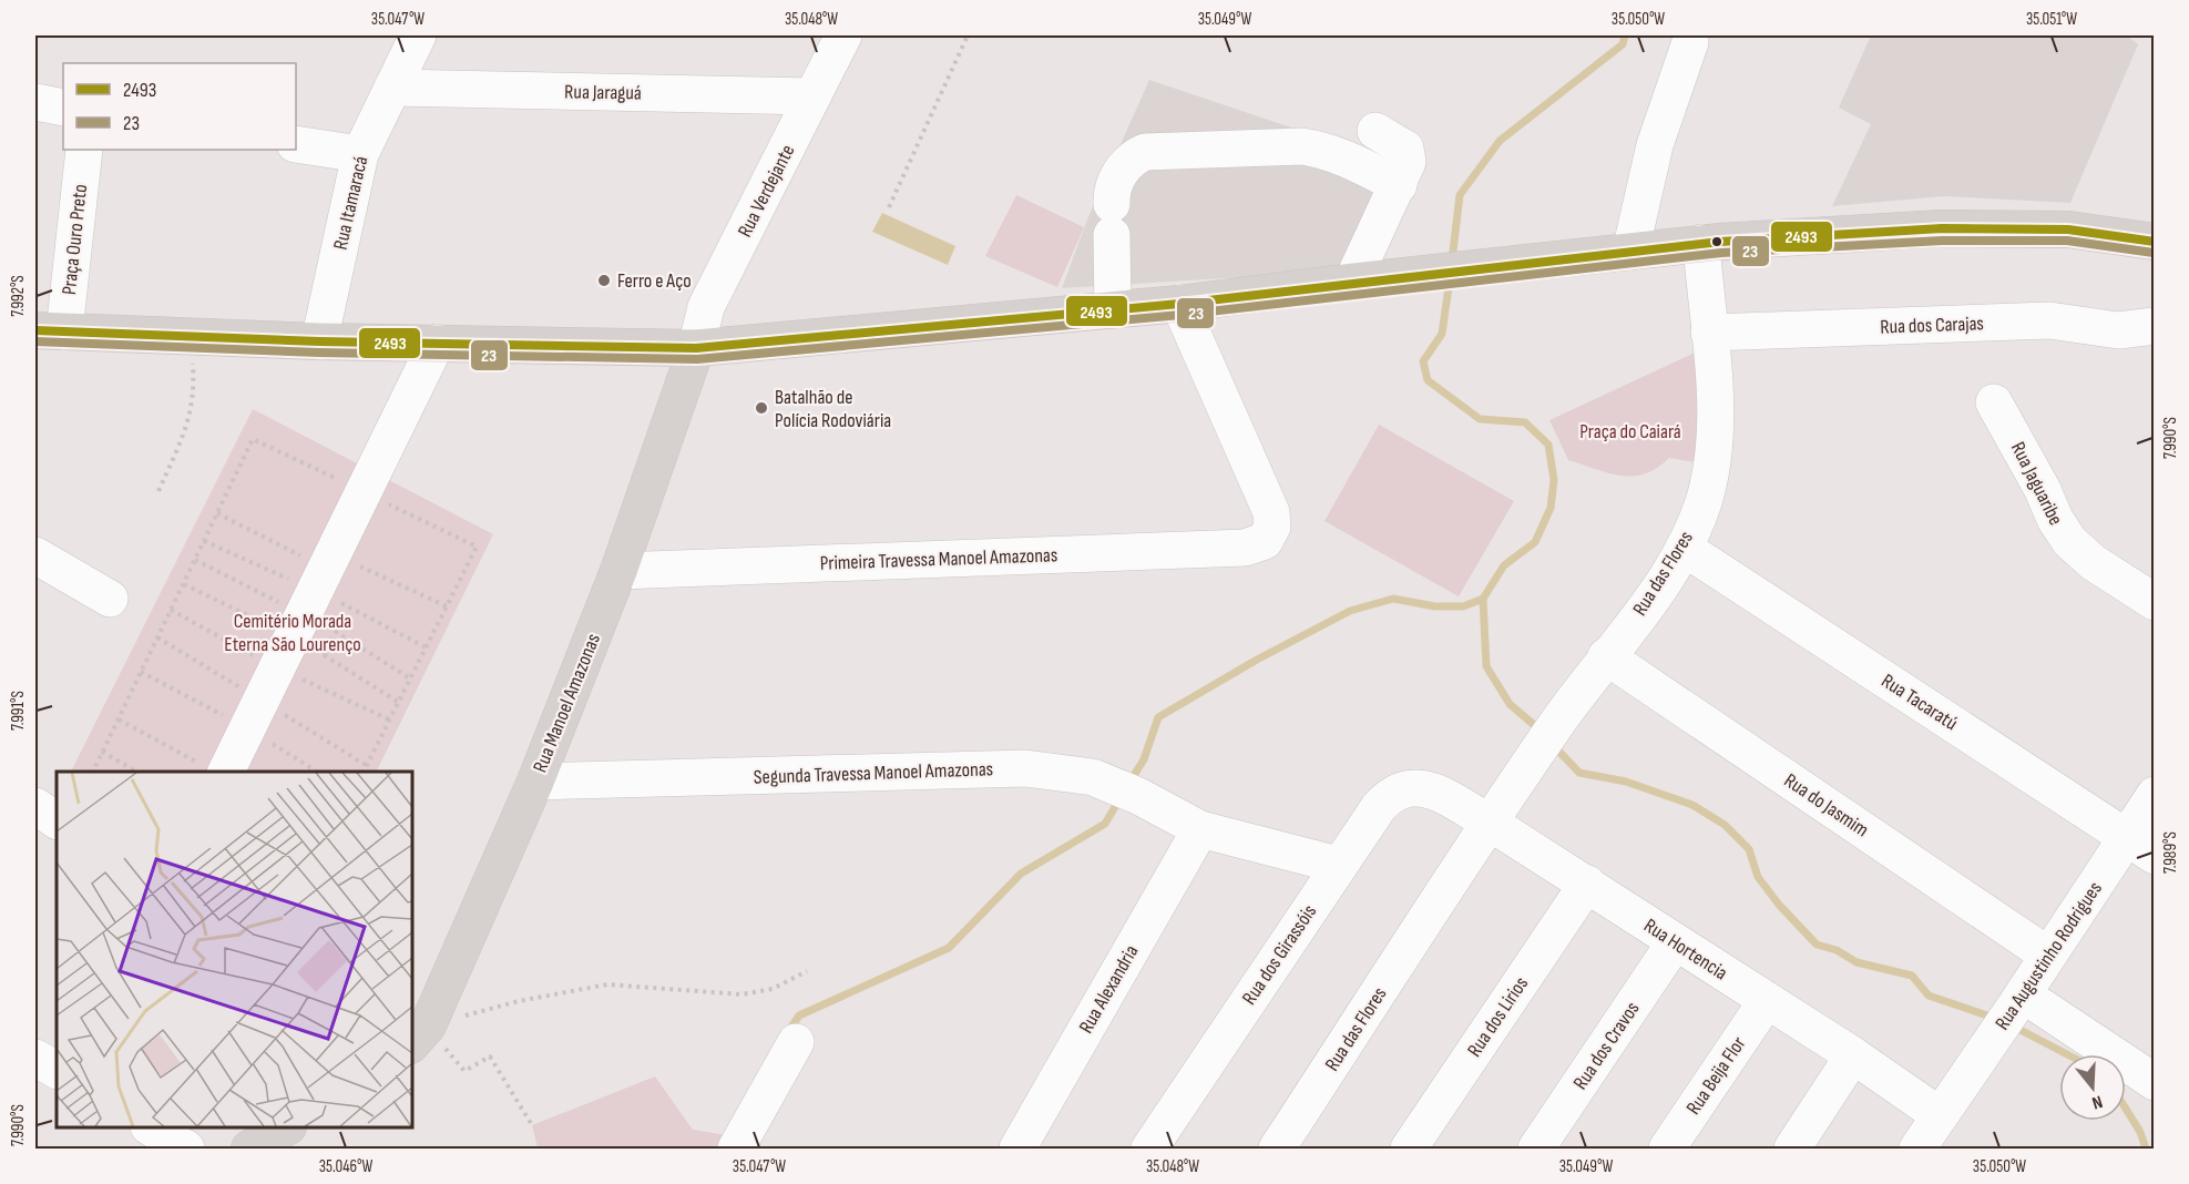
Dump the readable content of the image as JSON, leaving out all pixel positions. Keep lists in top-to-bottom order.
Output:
{
  "streets": {
    "main road": ["Rua Manoel Amazonas"],
    "street": [
      "Rua Jaraguá",
      "Rua Verdejante",
      "Rua Itamaracá",
      "Praça Ouro Preto",
      "Rua dos Carajas",
      "Rua Jaguaribe",
      "Primeira Travessa Manoel Amazonas",
      "Rua das Flores",
      "Rua Tacaratú",
      "Segunda Travessa Manoel Amazonas",
      "Rua do Jasmim",
      "Rua Hortencia",
      "Rua dos Girassóis",
      "Rua Augustinho Rodrigues",
      "Rua Alexandria",
      "Rua dos Lirios",
      "Rua dos Cravos",
      "Rua Beija Flor"
    ]
  },
  "crossings": [
    ["Rua Jaraguá", "Rua Verdejante"],
    ["Rua Jaraguá", "Rua Itamaracá"],
    ["Rua Verdejante", "Rua Manoel Amazonas"],
    ["Rua dos Carajas", "Rua das Flores"],
    ["Primeira Travessa Manoel Amazonas", "Rua Manoel Amazonas"],
    ["Rua das Flores", "Rua Tacaratú"],
    ["Rua das Flores", "Rua do Jasmim"],
    ["Rua das Flores", "Rua Hortencia"],
    ["Rua Tacaratú", "Rua Augustinho Rodrigues"],
    ["Rua Manoel Amazonas", "Segunda Travessa Manoel Amazonas"],
    ["Segunda Travessa Manoel Amazonas", "Rua Alexandria"],
    ["Rua do Jasmim", "Rua Augustinho Rodrigues"],
    ["Rua Hortencia", "Rua dos Girassóis"],
    ["Rua Hortencia", "Rua Augustinho Rodrigues"],
    ["Rua Hortencia", "Rua dos Lirios"],
    ["Rua Hortencia", "Rua dos Cravos"],
    ["Rua Hortencia", "Rua Beija Flor"]
  ],
  "parks": ["Praça do Caiará", "Cemitério Morada Eterna São Lourenço"],
  "places": ["Ferro e Aço", "Batalhão de Polícia Rodoviária"],
  "lines": ["transit line 2493", "transit line 23"],
  "legend": ["2493", "23"],
  "north": "bottom",
  "coordinates": [
    "35.047°W",
    "35.048°W",
    "35.049°W",
    "35.050°W",
    "35.051°W",
    "7.992°S",
    "7.990°S",
    "7.991°S",
    "7.989°S",
    "35.046°W"
  ]
}
